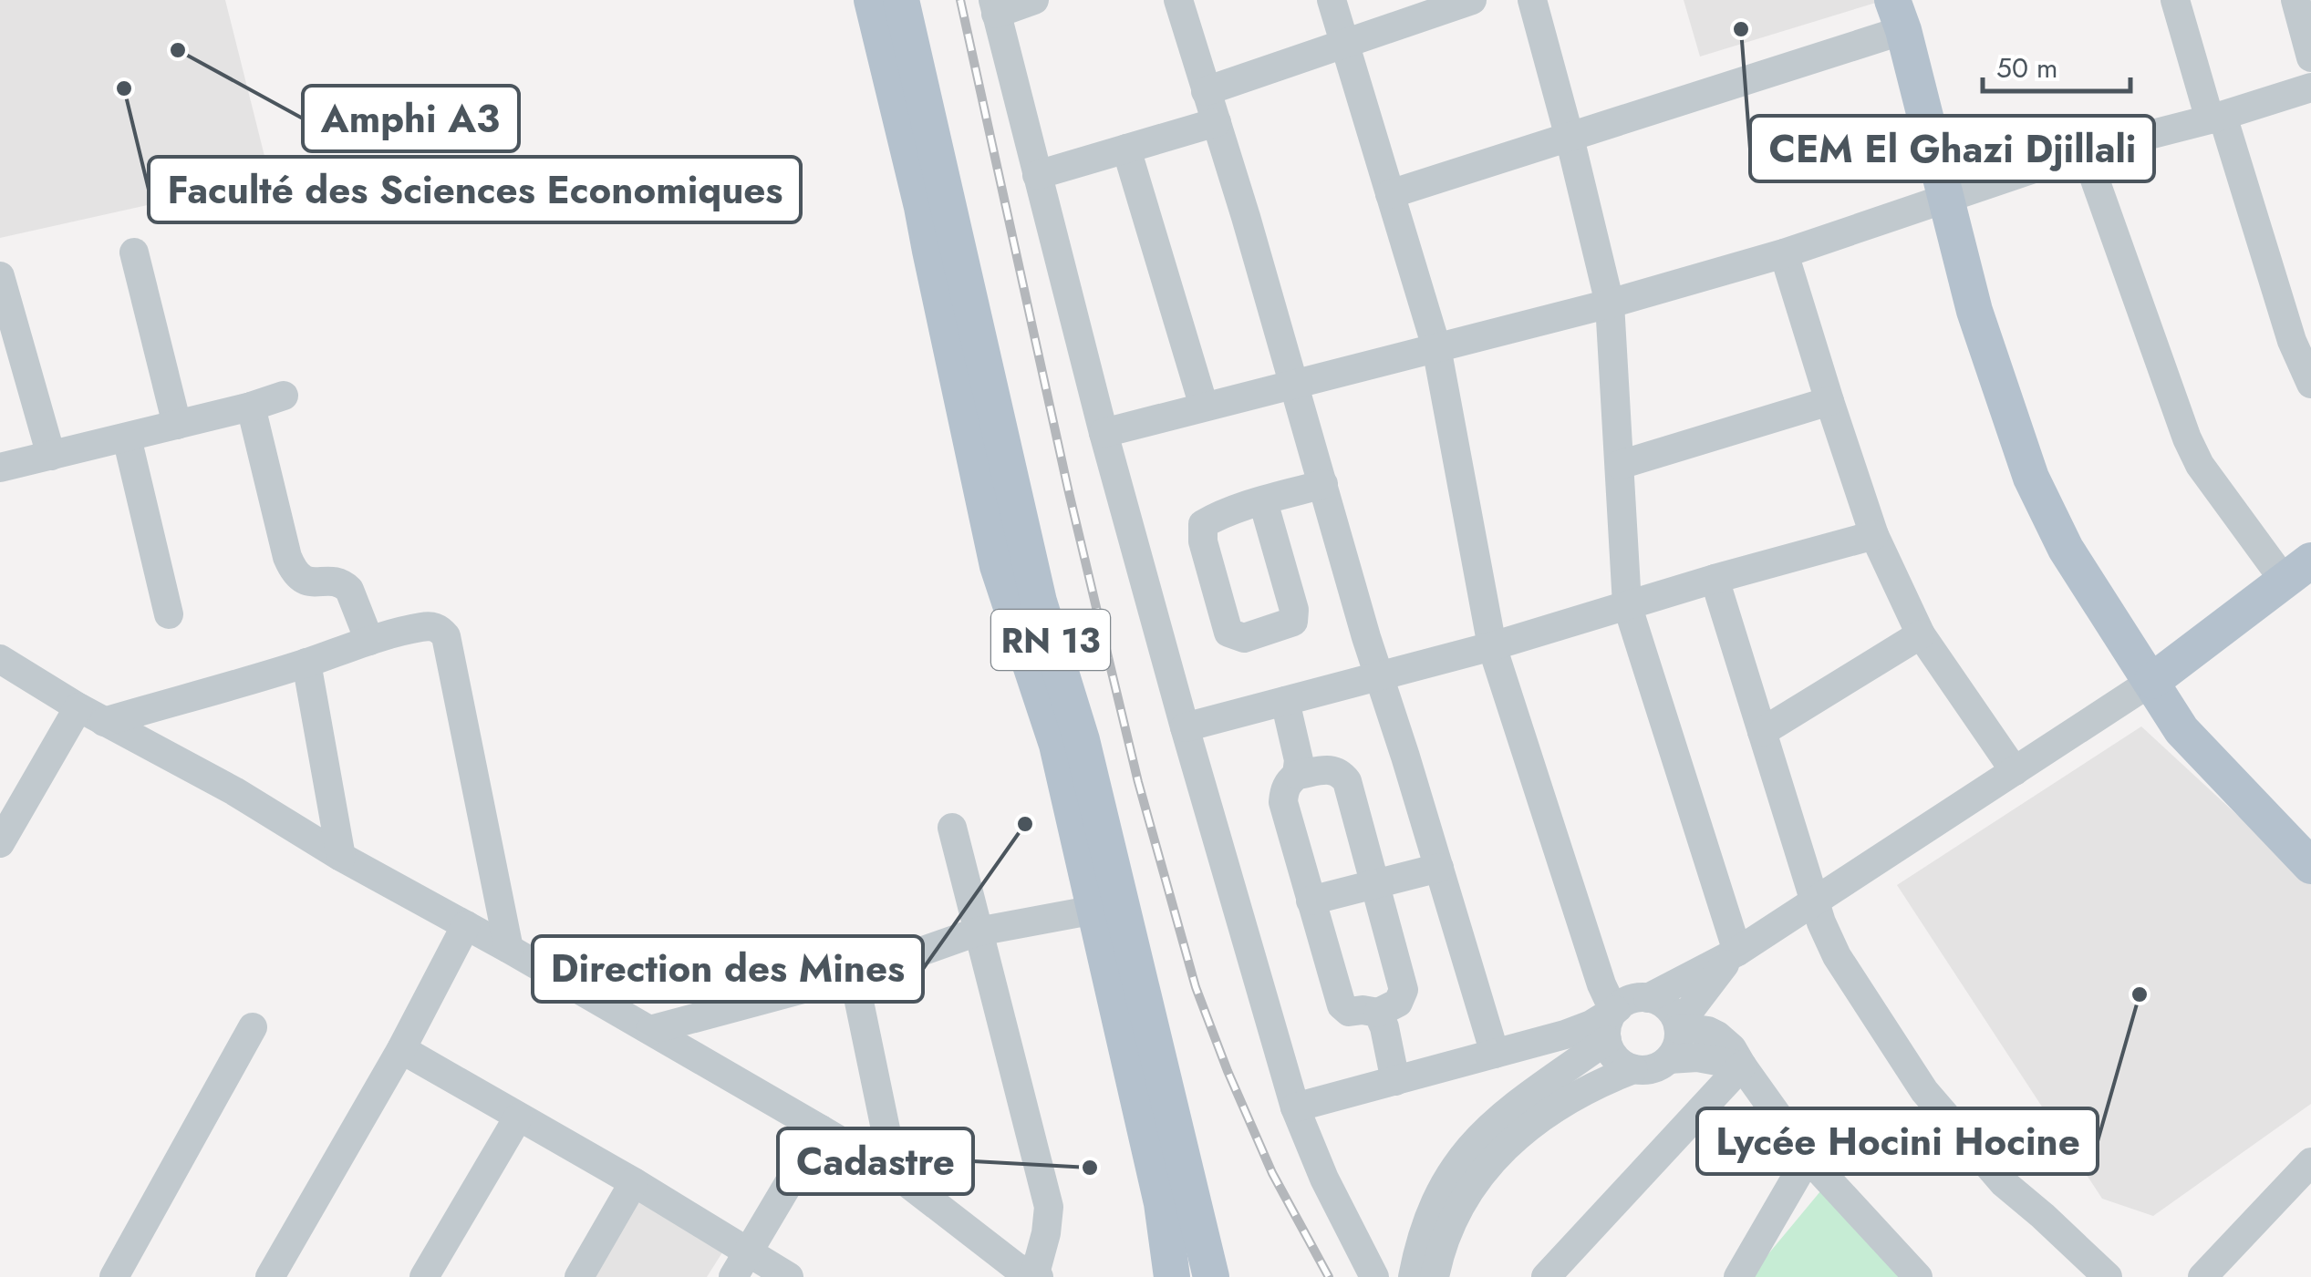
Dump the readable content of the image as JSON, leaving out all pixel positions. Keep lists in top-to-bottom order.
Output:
{
  "streets": {
    "main road": ["RN 13"]
  },
  "places": [
    "CEM El Ghazi Djillali",
    "Amphi A3",
    "Faculté des Sciences Economiques",
    "Direction des Mines",
    "Lycée Hocini Hocine",
    "Cadastre"
  ],
  "scale_bar": "50 m"
}
